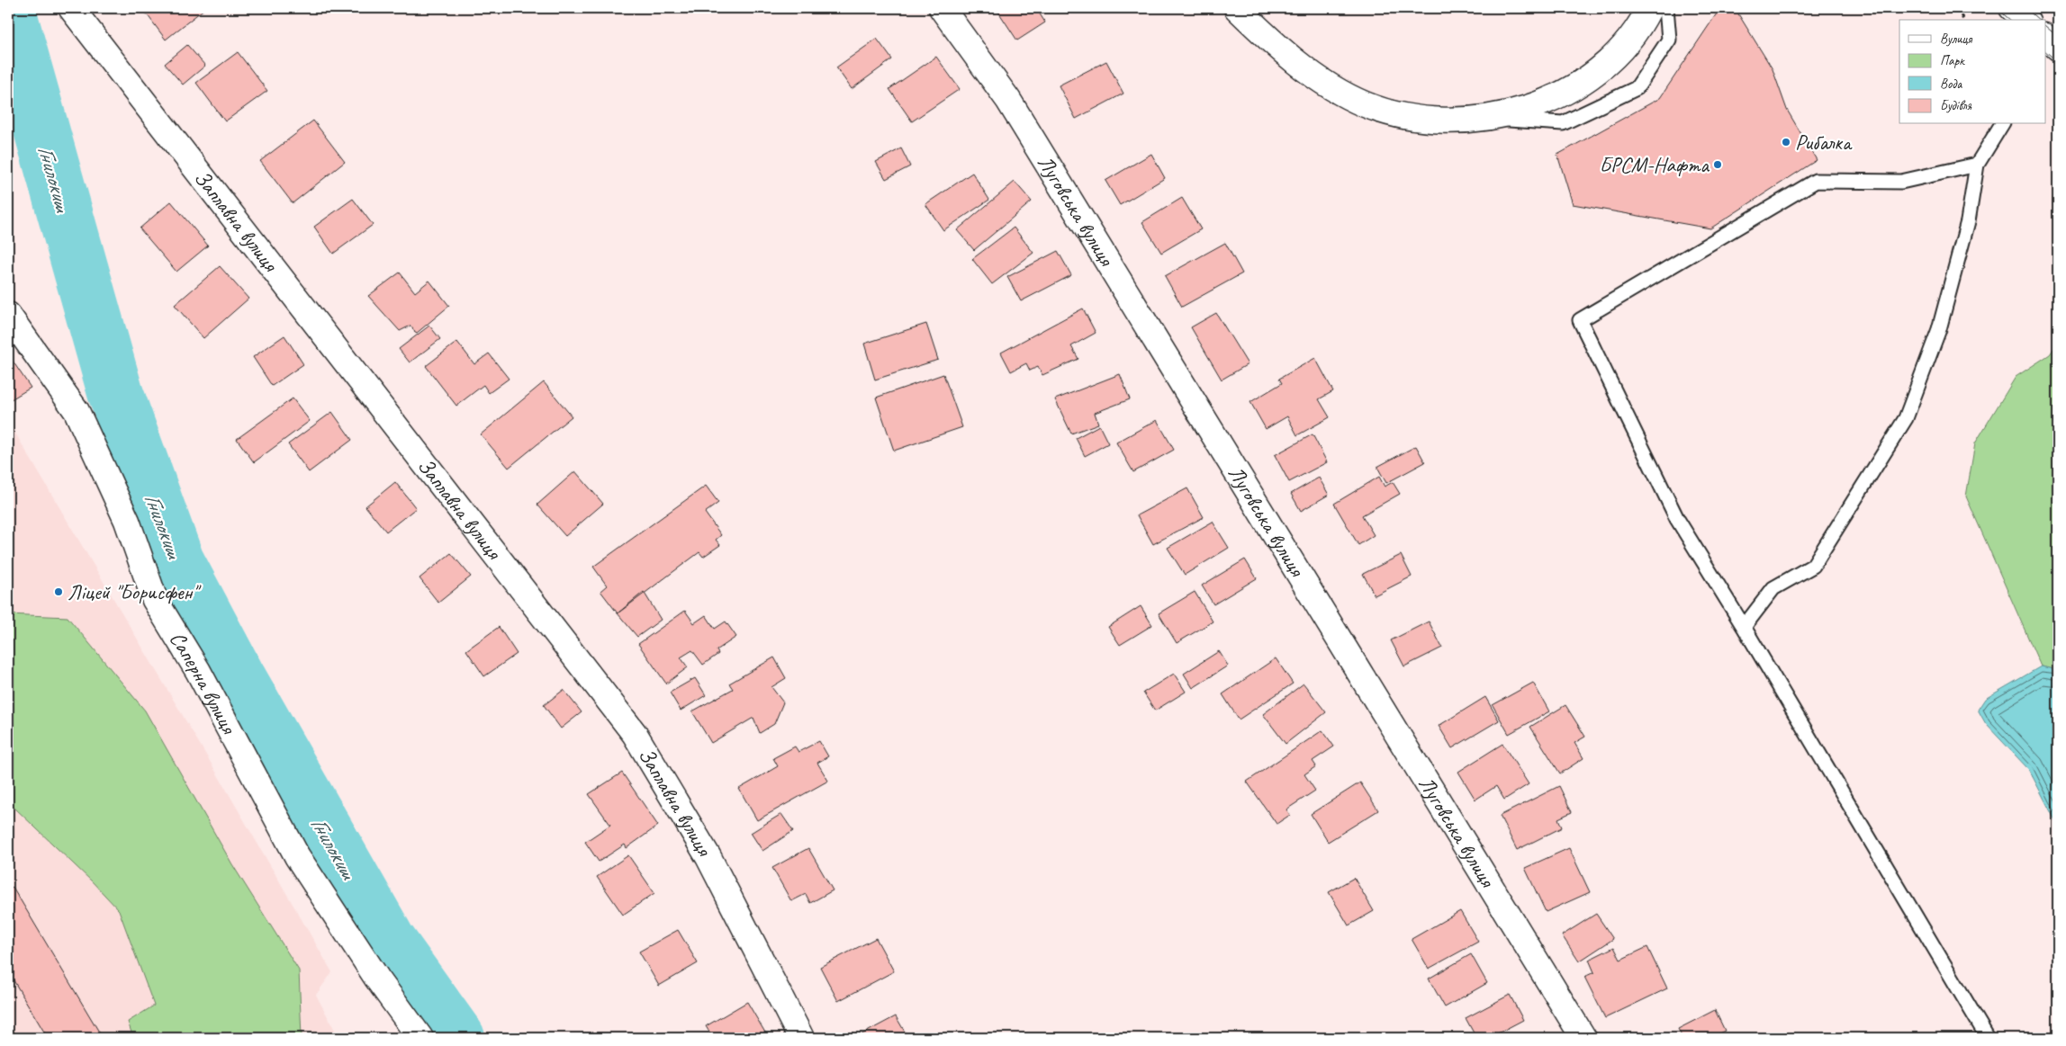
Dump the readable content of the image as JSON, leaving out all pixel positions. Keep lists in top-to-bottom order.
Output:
{
  "streets": {
    "street": ["Луговська вулиця", "Заплавна вулиця", "Саперна вулиця"]
  },
  "water": ["Гнилокиш"],
  "places": ["Рибалка", "БРСМ-Нафта", "Ліцей \"Борисфен\""],
  "legend": [
    "Вулиця",
    "Парк",
    "Вода",
    "Будівля"
  ]
}
